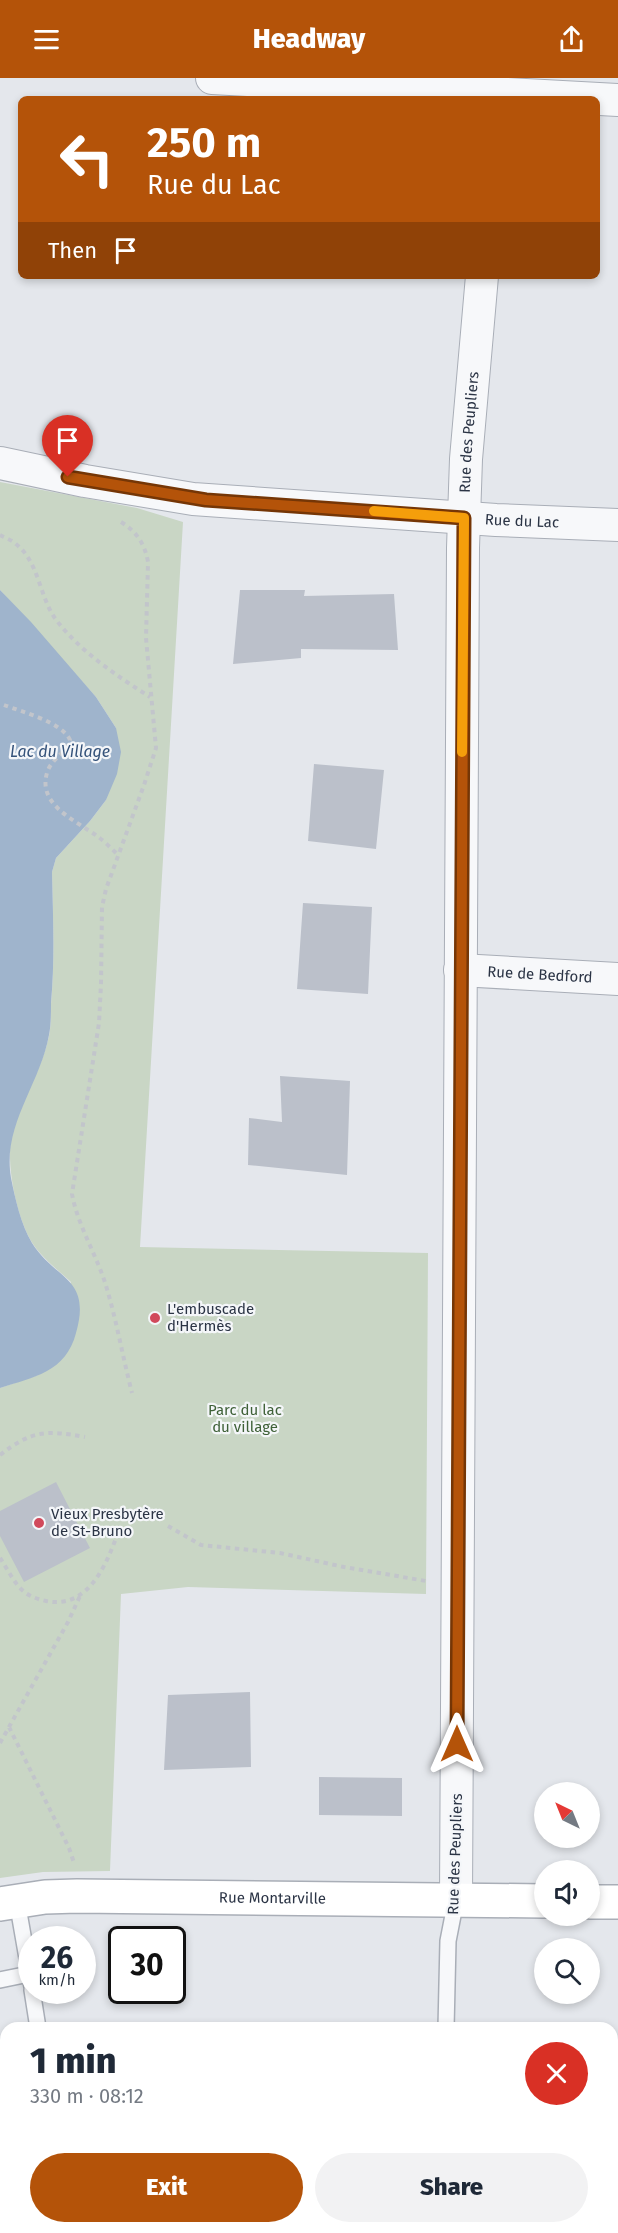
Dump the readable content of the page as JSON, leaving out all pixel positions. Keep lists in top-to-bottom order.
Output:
{
  "streets": {
    "street": [
      "Rue des Peupliers",
      "Rue du Lac",
      "Rue de Bedford",
      "Rue Montarville"
    ]
  },
  "crossings": [
    ["Rue des Peupliers", "Rue du Lac"],
    ["Rue des Peupliers", "Rue de Bedford"],
    ["Rue des Peupliers", "Rue Montarville"]
  ],
  "water": ["Lac du Village"],
  "parks": ["Parc du lac du village"],
  "places": ["L'embuscade d'Hermès", "Vieux Presbytère de St-Bruno"],
  "north": "top left",
  "page": {
    "header": "Headway",
    "turn": ["250 m", "Rue du Lac"],
    "then": "Then",
    "speed": "26 km/h",
    "limit": "30",
    "heading": ["1 min", "330 m · 08:12"],
    "buttons": ["Exit", "Share"]
  }
}
